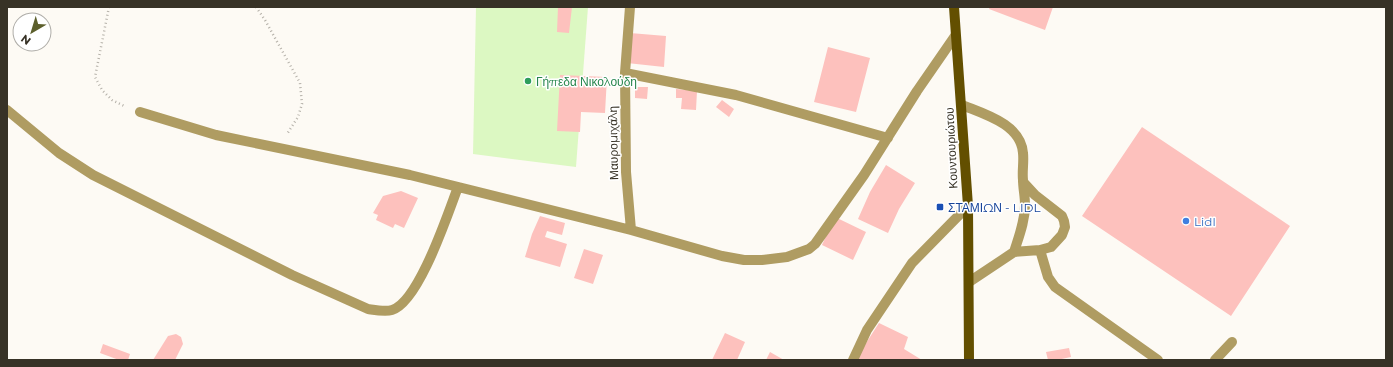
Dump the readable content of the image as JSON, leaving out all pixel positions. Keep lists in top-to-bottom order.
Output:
{
  "streets": {
    "main road": ["Κουντουριώτου"],
    "street": ["Μαυρομιχάλη"]
  },
  "places": {
    "other": ["Γήπεδα Νικολούδη", "Lidl"],
    "transit": ["ΣΤΑΜΙΩΝ - LIDL"]
  },
  "north": "bottom left"
}
